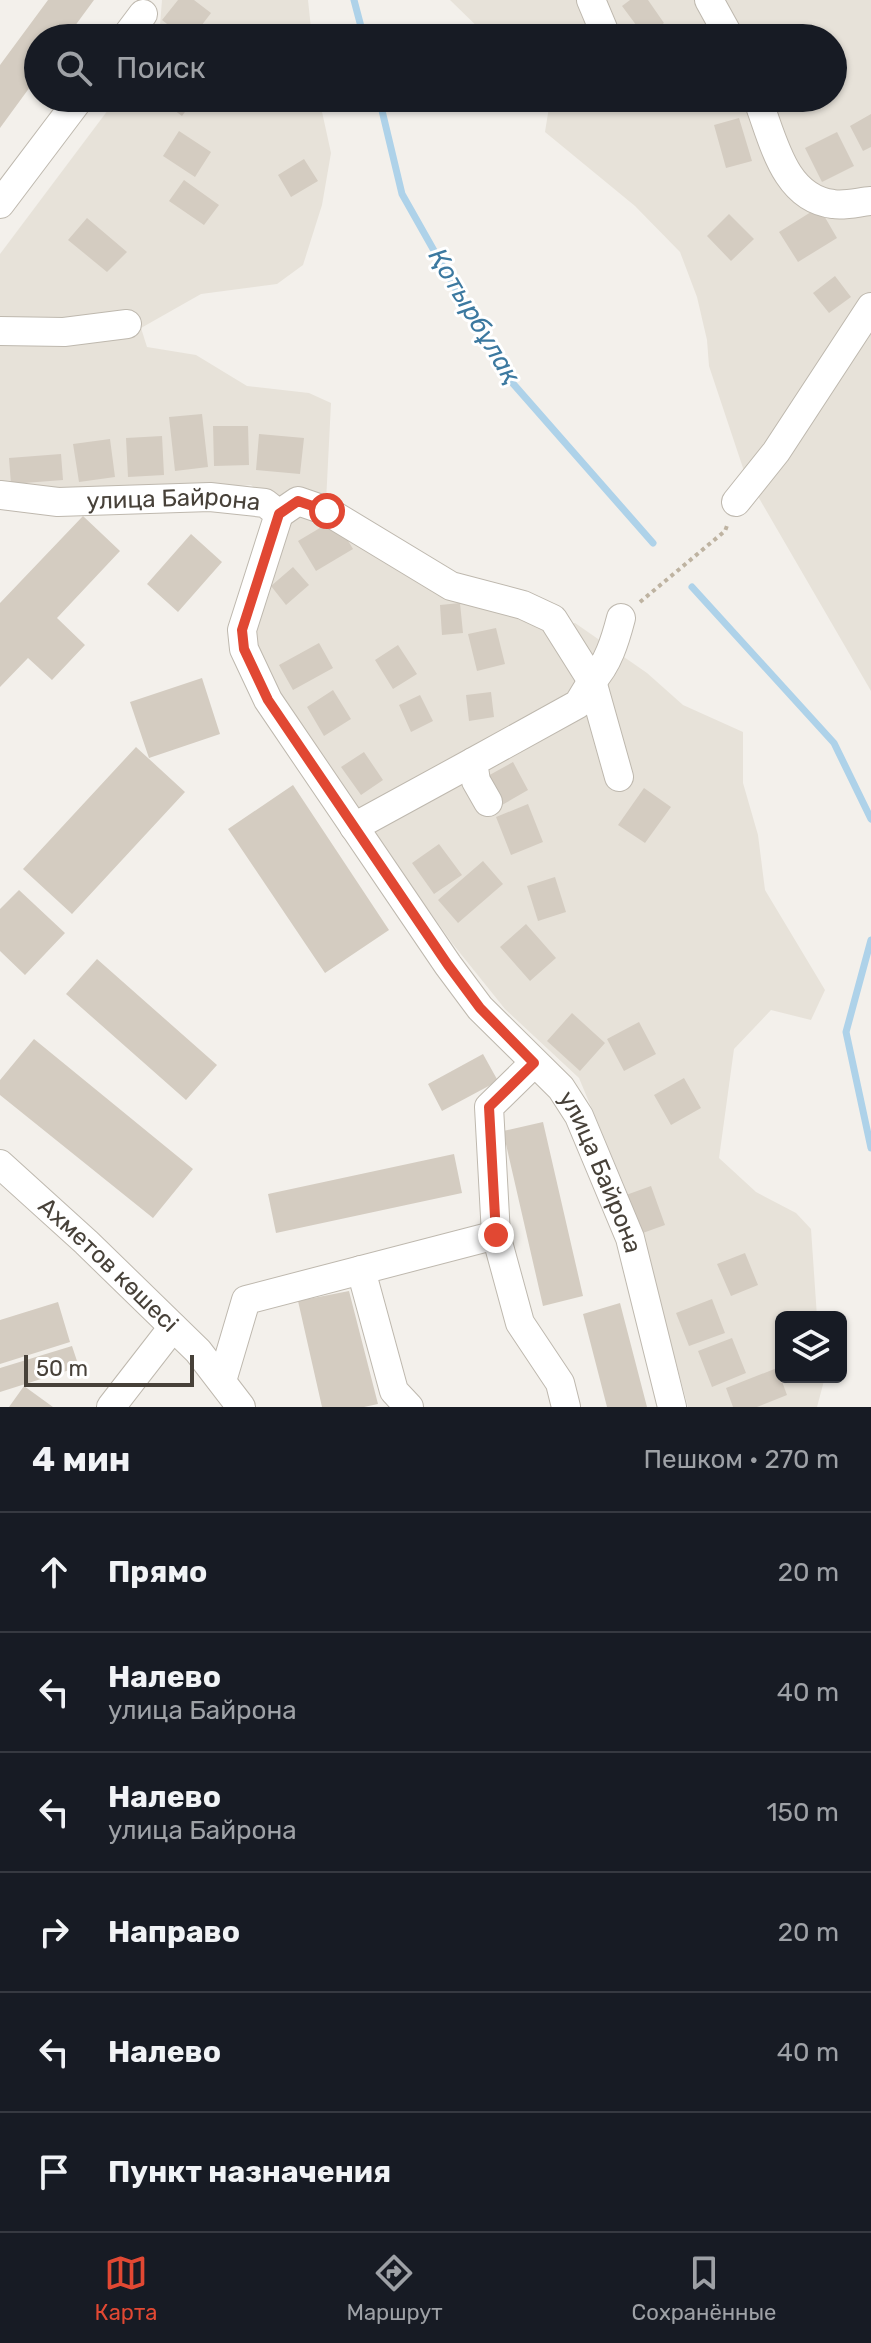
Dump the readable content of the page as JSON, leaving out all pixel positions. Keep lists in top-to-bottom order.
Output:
{
  "streets": {
    "street": ["улица Байрона", "Ахметов көшесі"]
  },
  "water": ["Қотырбұлақ"],
  "scale_bar": "50 m",
  "page": {
    "search": "Поиск",
    "scale": "50 m",
    "heading": ["4 мин", "Пешком · 270 m"],
    "list": [
      ["Прямо", "20 m"],
      ["Налево", "улица Байрона", "40 m"],
      ["Налево", "улица Байрона", "150 m"],
      ["Направо", "20 m"],
      ["Налево", "40 m"],
      "Пункт назначения"
    ],
    "nav": ["Карта", "Маршрут", "Сохранённые"]
  }
}
